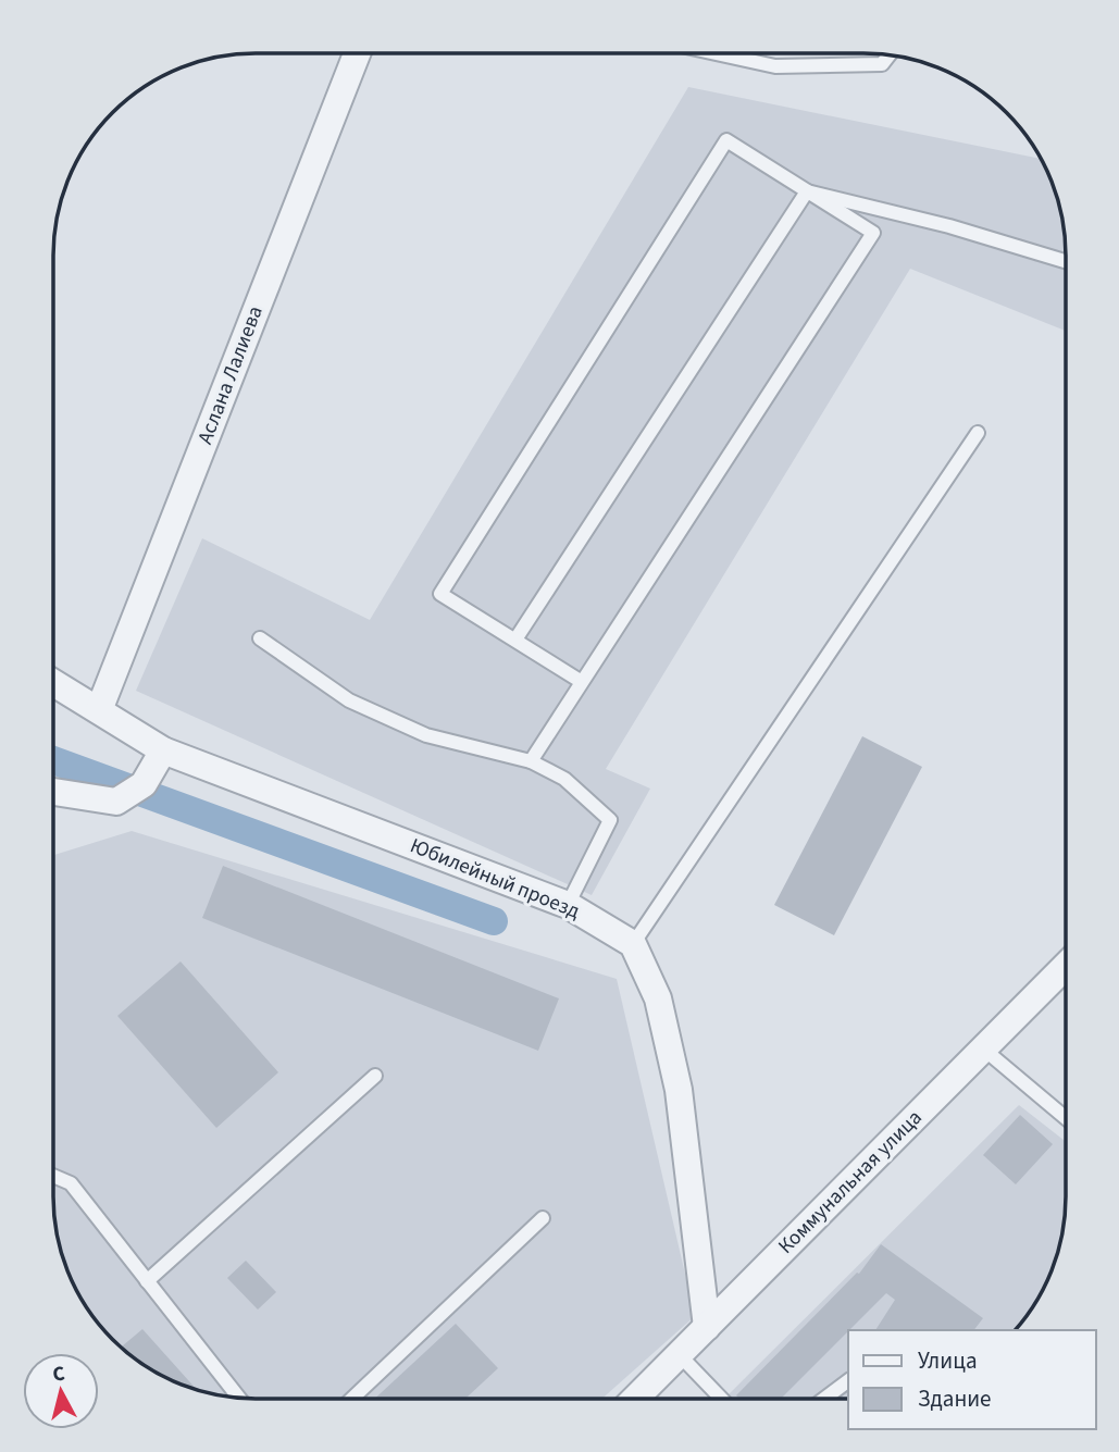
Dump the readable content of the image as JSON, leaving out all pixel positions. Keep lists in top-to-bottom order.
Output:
{
  "streets": {
    "street": ["Аслана Лалиева", "Юбилейный проезд", "Коммунальная улица"]
  },
  "crossings": [
    ["Аслана Лалиева", "Юбилейный проезд"]
  ],
  "legend": ["Улица", "Здание"],
  "north": "top"
}
